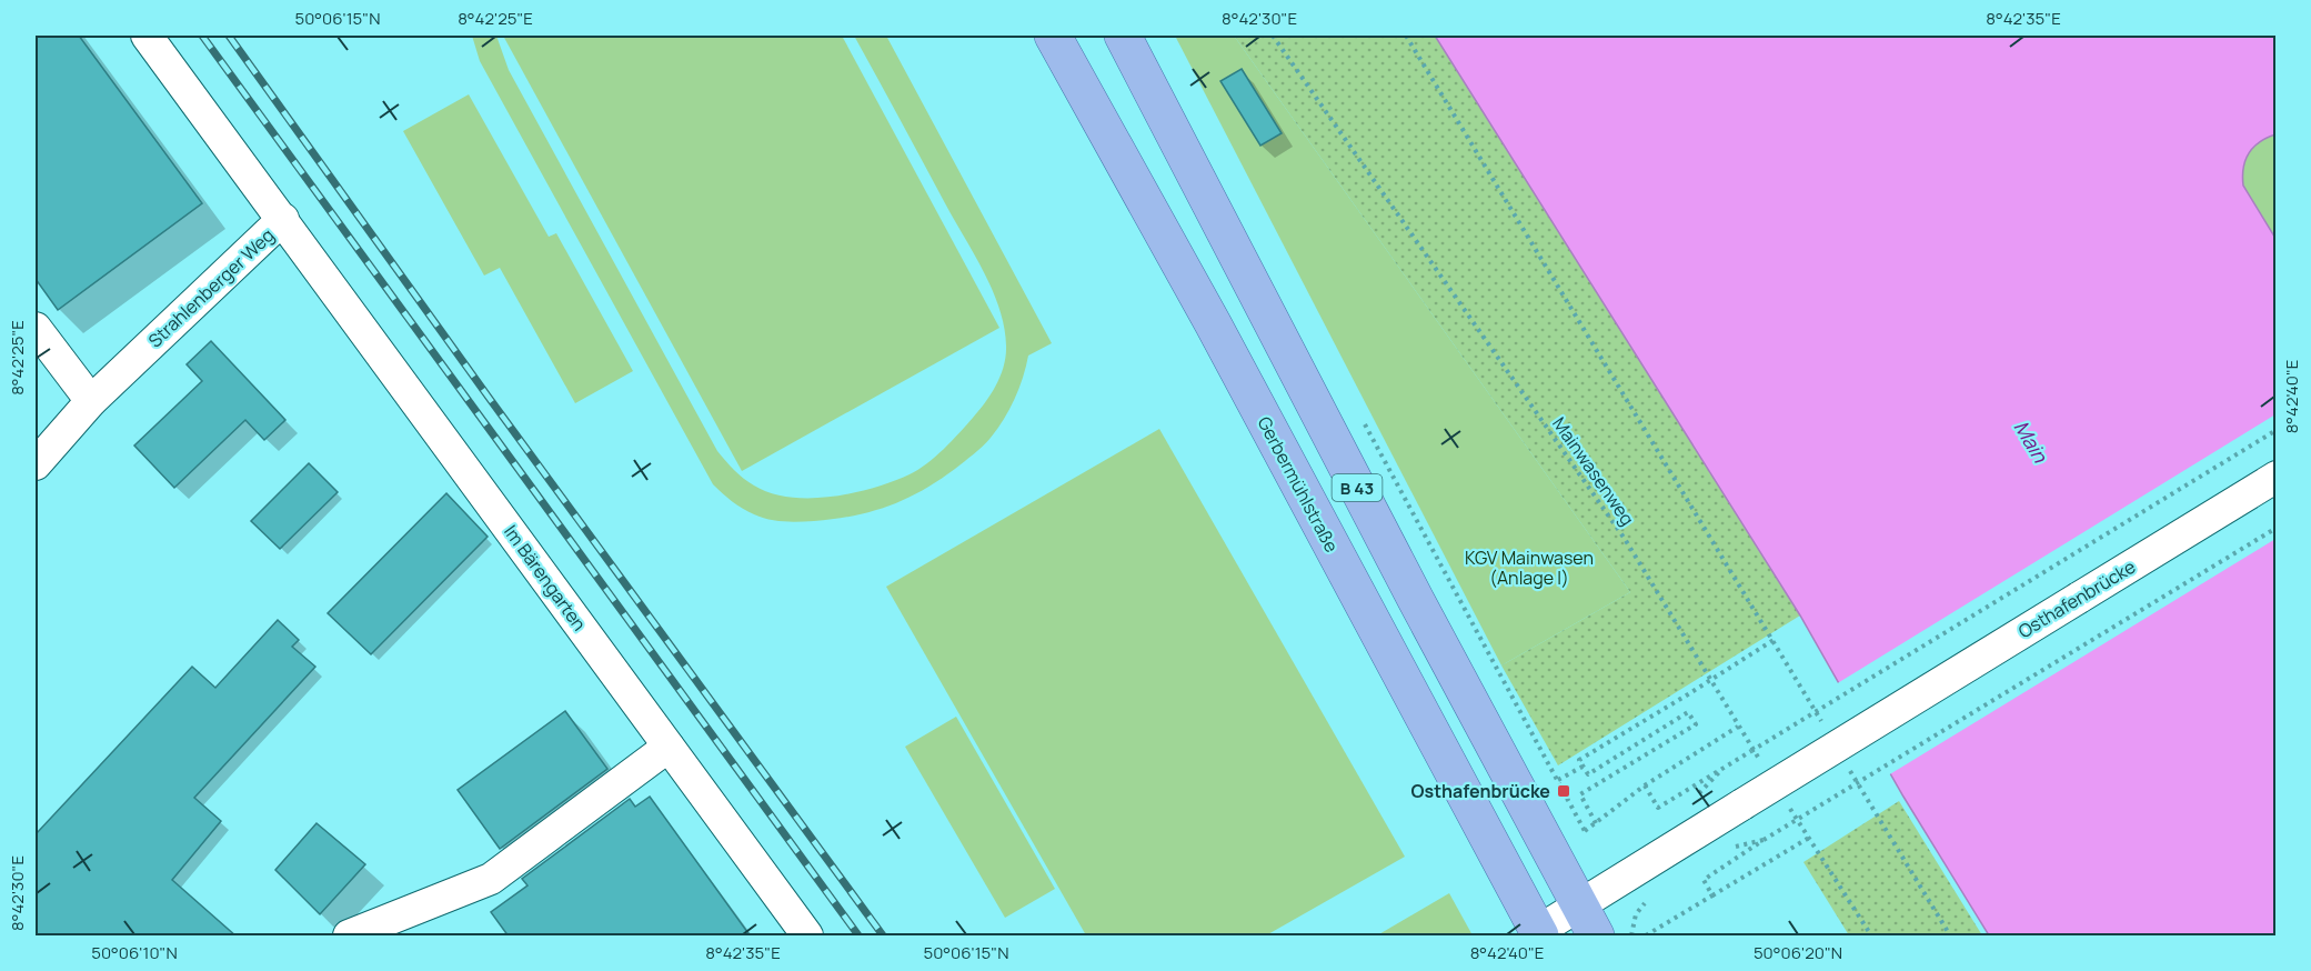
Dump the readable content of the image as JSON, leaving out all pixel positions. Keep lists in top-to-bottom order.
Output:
{
  "streets": {
    "main road": ["Gerbermühlstraße", "B 43"],
    "street": ["Strahlenberger Weg", "Im Bärengarten", "Osthafenbrücke"],
    "path": ["Mainwasenweg"]
  },
  "crossings": [
    ["Strahlenberger Weg", "Im Bärengarten"],
    ["Gerbermühlstraße", "Osthafenbrücke"],
    ["B 43", "Osthafenbrücke"]
  ],
  "water": ["Main"],
  "parks": ["KGV Mainwasen (Anlage I)"],
  "places": {
    "transit": ["Osthafenbrücke"]
  },
  "coordinates": [
    "50°06'15\"N",
    "8°42'25\"E",
    "8°42'30\"E",
    "8°42'35\"E",
    "8°42'40\"E",
    "50°06'10\"N",
    "50°06'20\"N"
  ]
}
